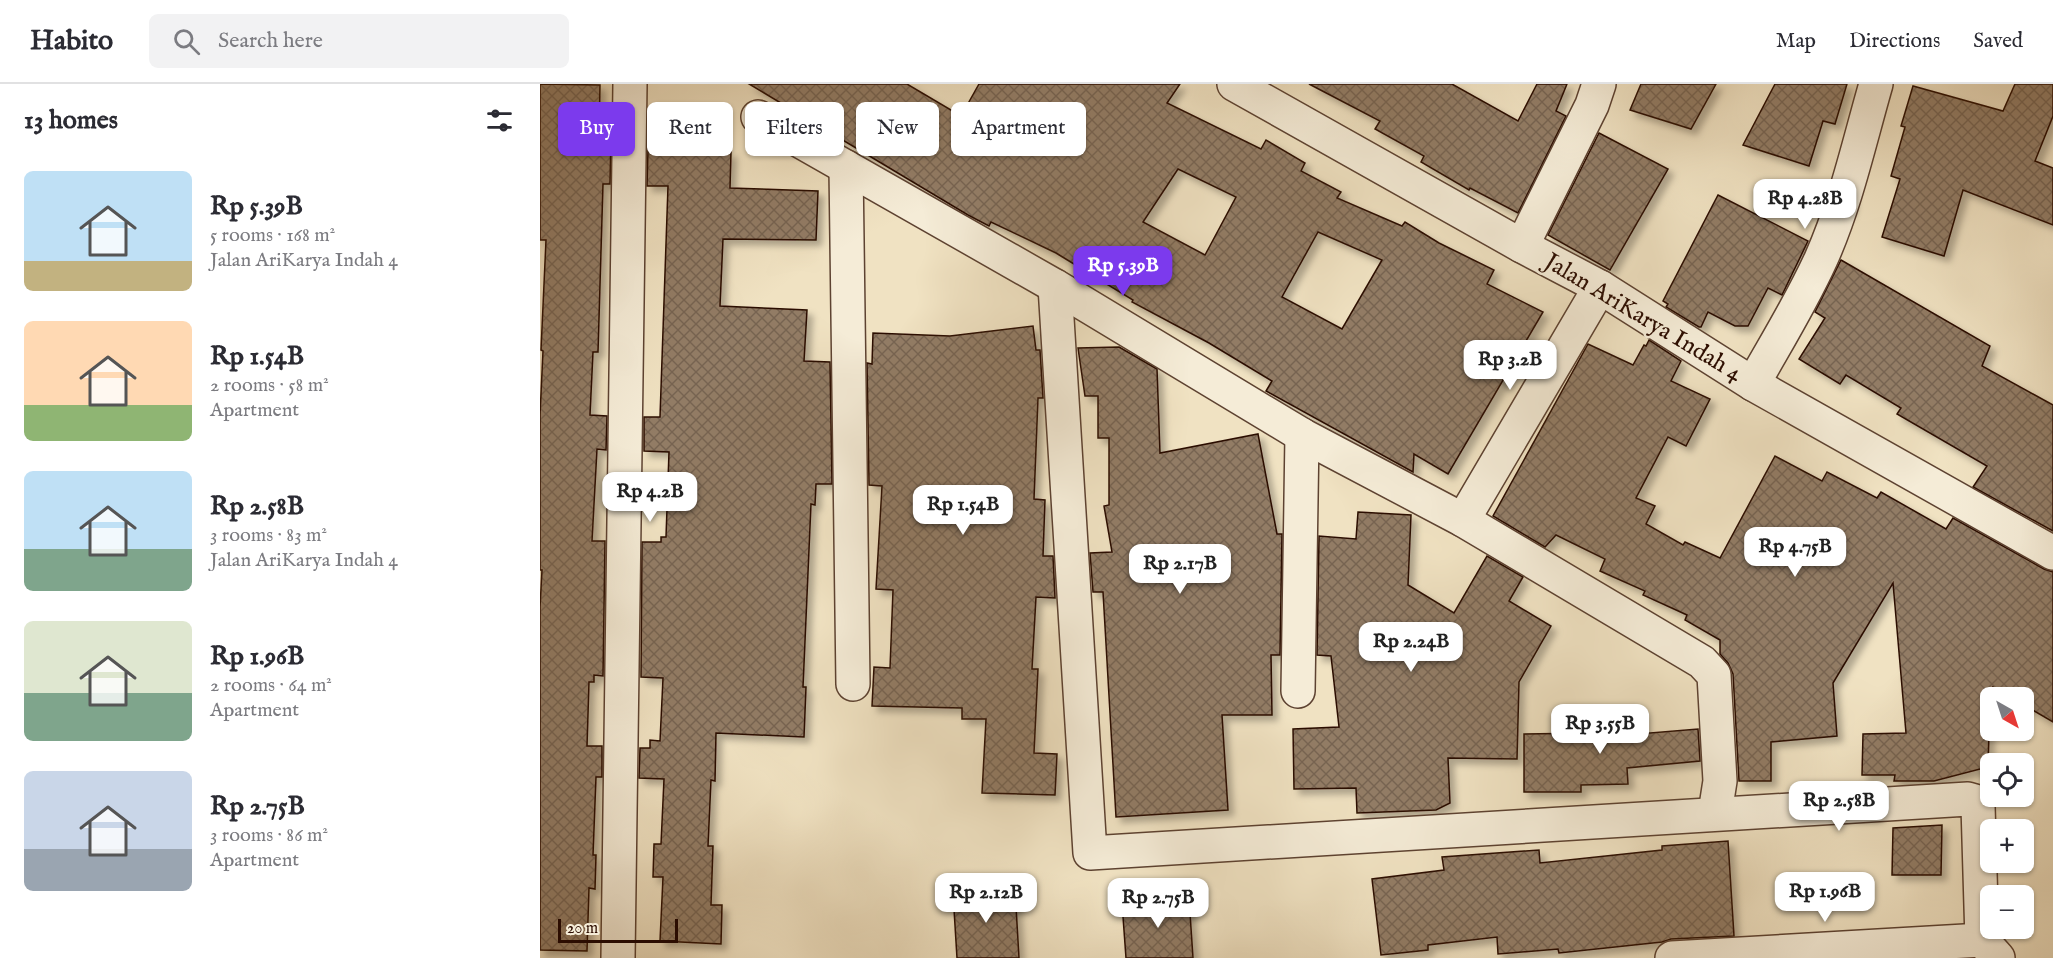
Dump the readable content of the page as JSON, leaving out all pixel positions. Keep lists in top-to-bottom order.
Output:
{
  "streets": {
    "street": ["Jalan AriKarya Indah 4"]
  },
  "scale_bar": "20 m",
  "north": "bottom right",
  "page": {
    "header": "Habito",
    "search": "Search here",
    "nav": ["Map", "Directions", "Saved"],
    "heading": "13 homes",
    "chip": [
      "Buy",
      "Rent",
      "Filters",
      "New",
      "Apartment"
    ],
    "list": [
      {
        "name": "Rp 5.39B",
        "note": "5 rooms · 168 m² · Jalan AriKarya Indah 4"
      },
      {
        "name": "Rp 1.54B",
        "note": "2 rooms · 58 m² · Apartment"
      },
      {
        "name": "Rp 2.58B",
        "note": "3 rooms · 83 m² · Jalan AriKarya Indah 4"
      },
      {
        "name": "Rp 1.96B",
        "note": "2 rooms · 64 m² · Apartment"
      },
      {
        "name": "Rp 2.75B",
        "note": "3 rooms · 86 m² · Apartment"
      }
    ],
    "price": [
      "Rp 4.28B",
      "Rp 5.39B",
      "Rp 3.2B",
      "Rp 4.2B",
      "Rp 1.54B",
      "Rp 4.75B",
      "Rp 2.17B",
      "Rp 2.24B",
      "Rp 3.55B",
      "Rp 2.58B",
      "Rp 1.96B",
      "Rp 2.12B",
      "Rp 2.75B"
    ],
    "map_buttons": ["+", "−"],
    "scale": "20 m"
  }
}
